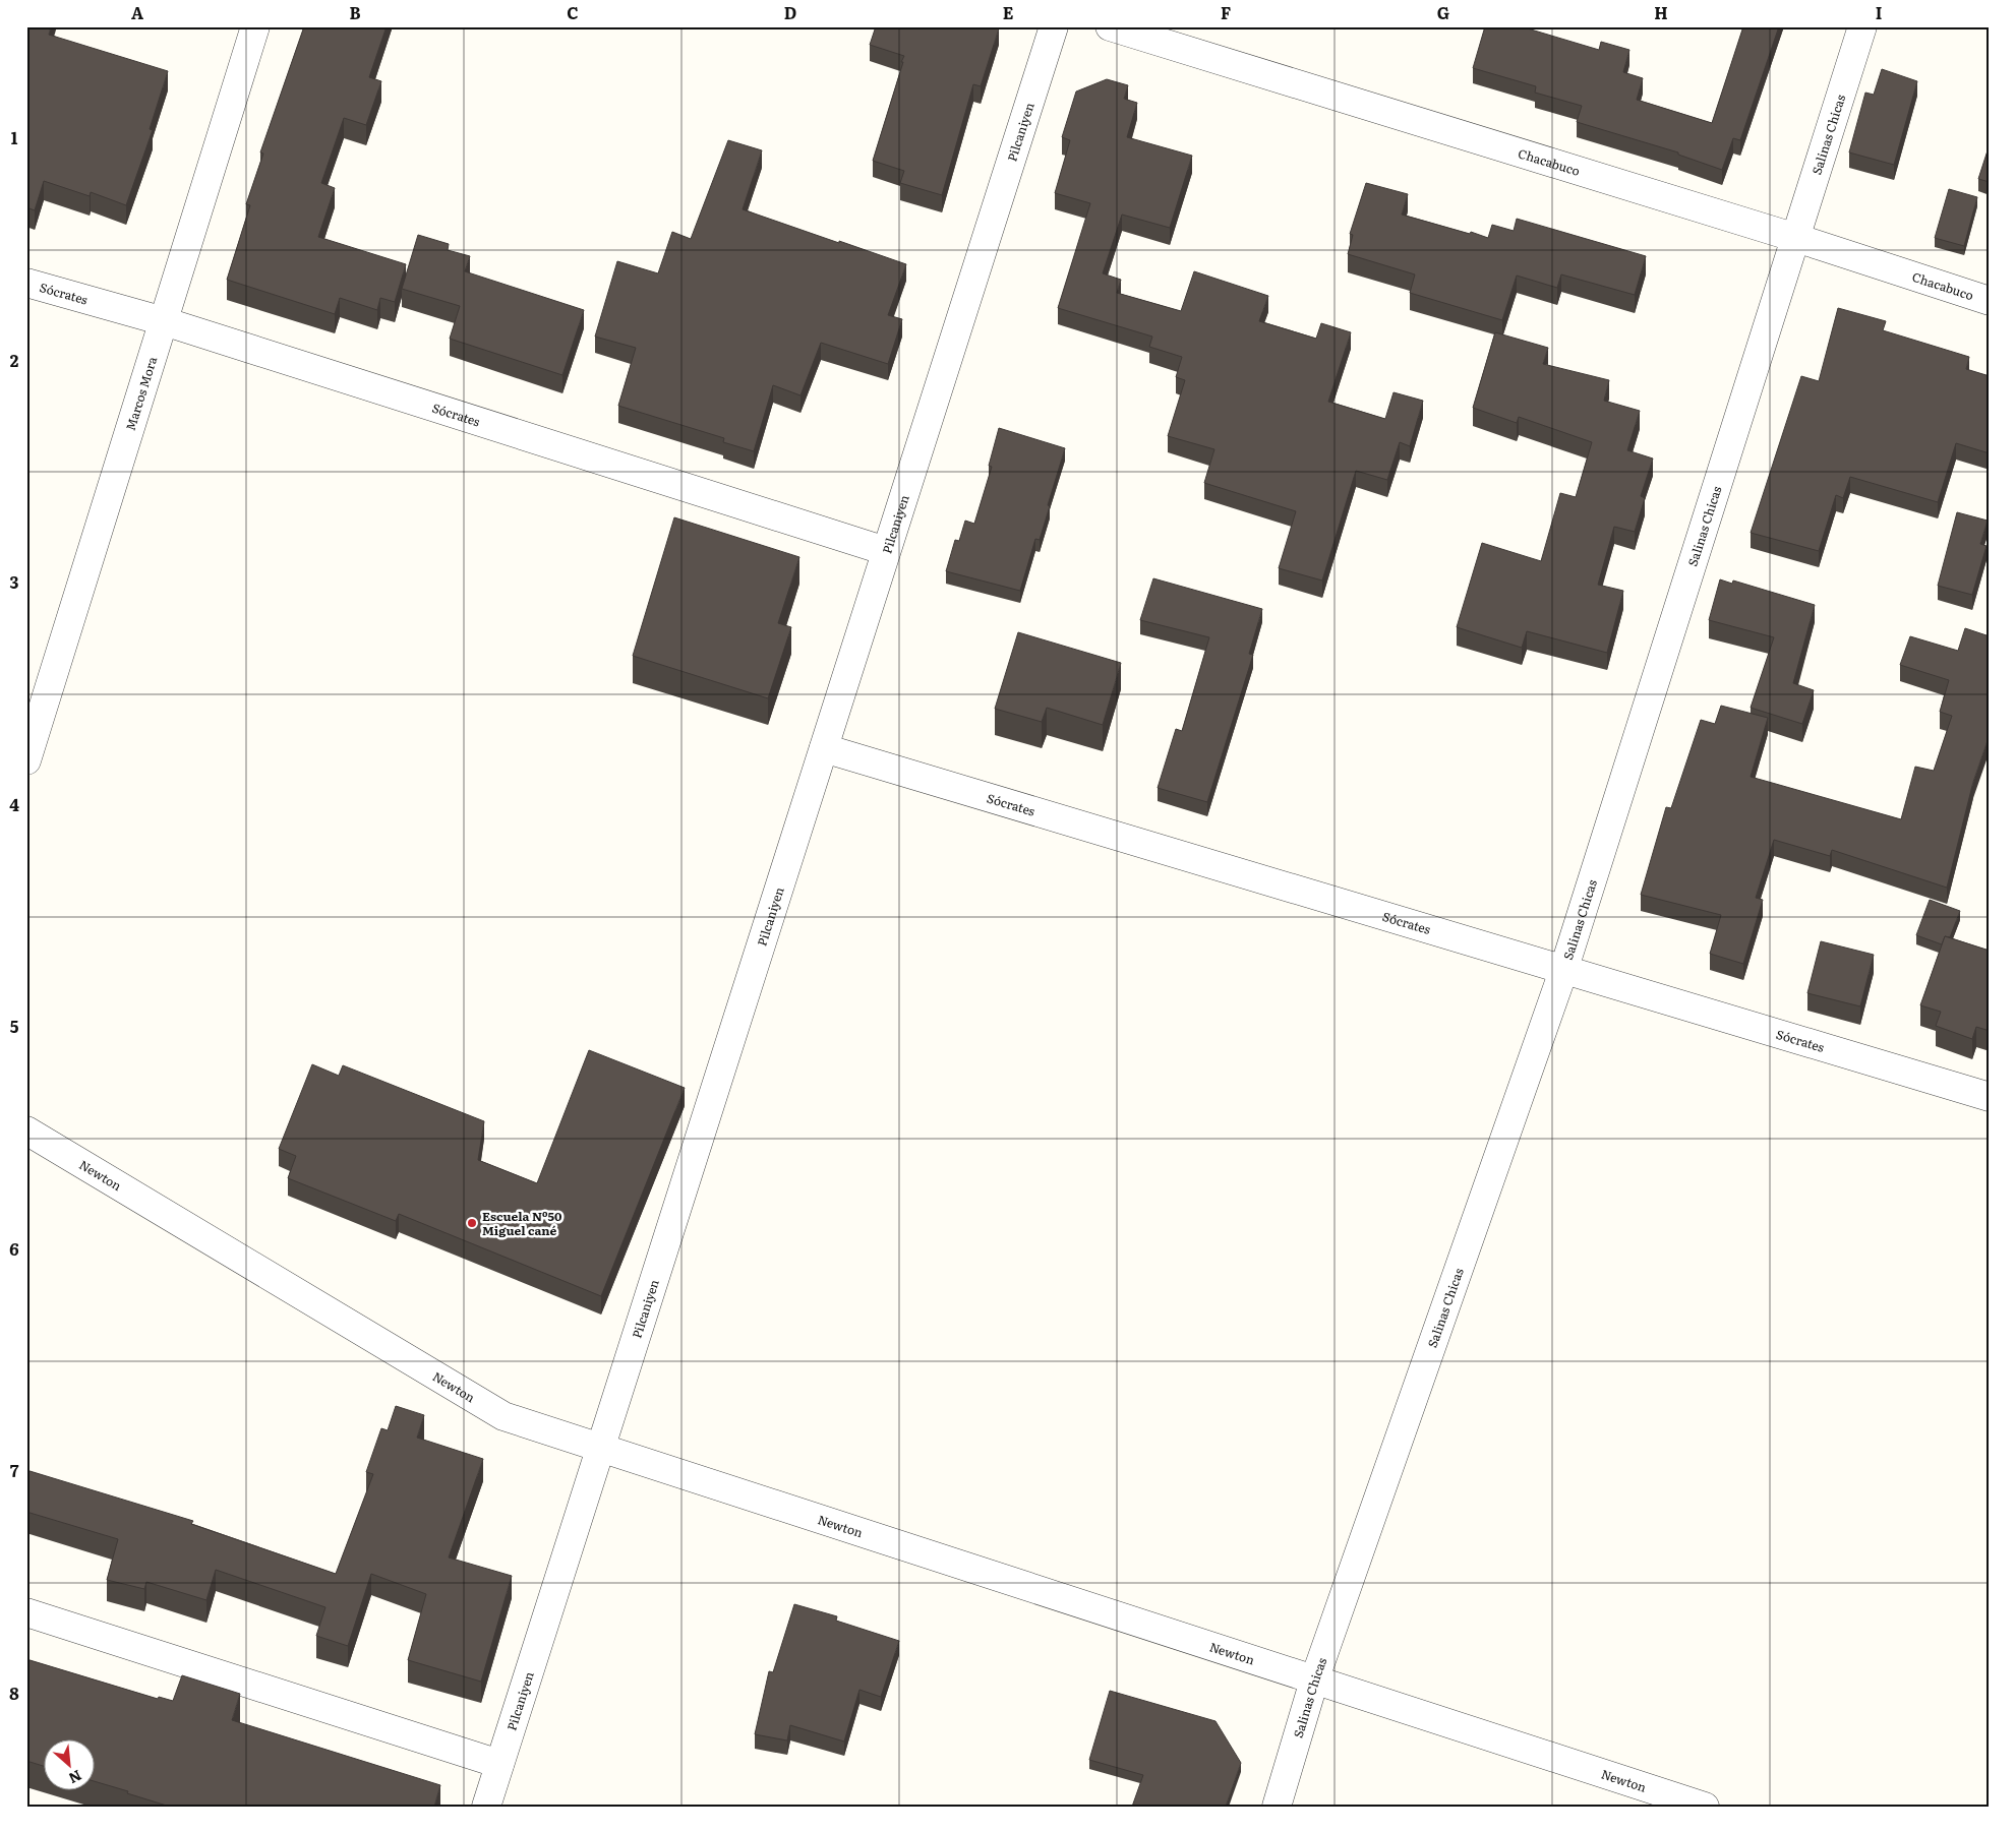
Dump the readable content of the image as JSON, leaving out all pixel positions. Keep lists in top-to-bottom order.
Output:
{
  "streets": {
    "street": [
      "Pilcaniyen",
      "Salinas Chicas",
      "Chacabuco",
      "Sócrates",
      "Marcos Mora",
      "Newton"
    ]
  },
  "crossings": [
    ["Pilcaniyen", "Sócrates"],
    ["Pilcaniyen", "Newton"],
    ["Salinas Chicas", "Chacabuco"],
    ["Salinas Chicas", "Sócrates"],
    ["Salinas Chicas", "Newton"],
    ["Sócrates", "Marcos Mora"]
  ],
  "places": ["Escuela Nº50 Miguel cané"],
  "north": "bottom right",
  "grid": {
    "columns": [
      "A",
      "B",
      "C",
      "D",
      "E",
      "F",
      "G",
      "H",
      "I"
    ],
    "rows": [
      "1",
      "2",
      "3",
      "4",
      "5",
      "6",
      "7",
      "8"
    ]
  }
}
